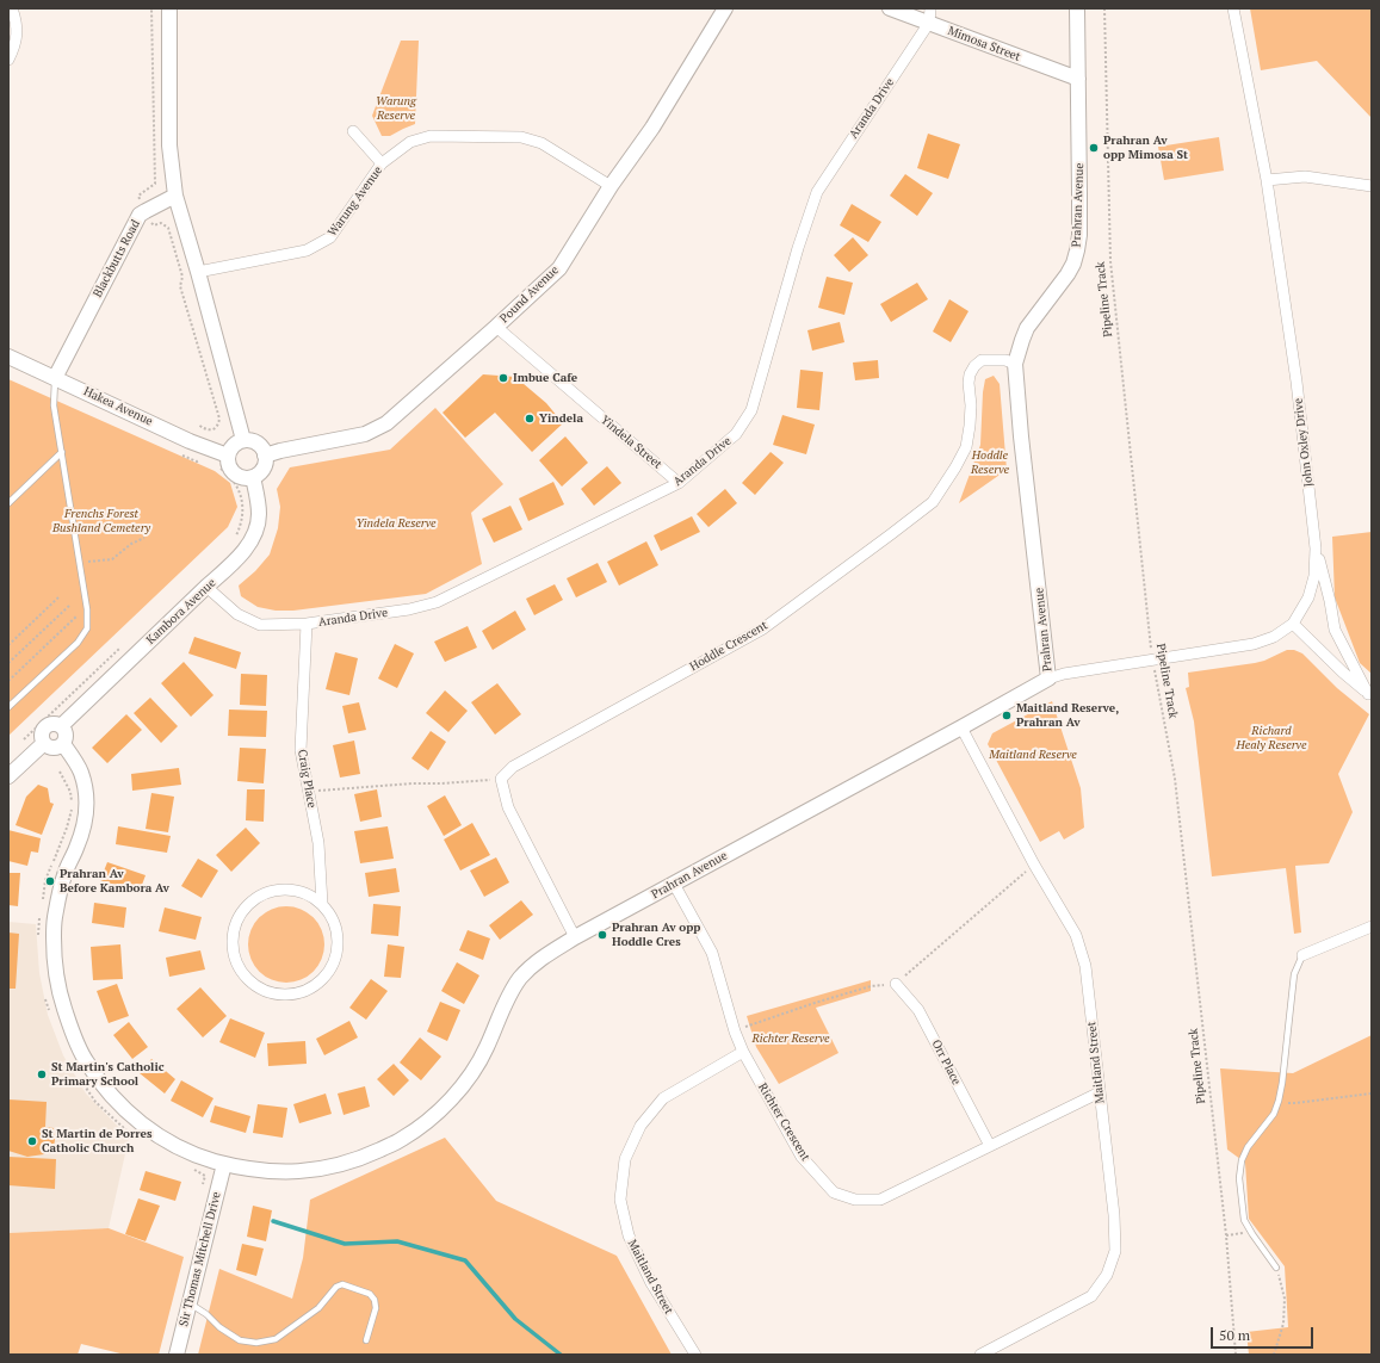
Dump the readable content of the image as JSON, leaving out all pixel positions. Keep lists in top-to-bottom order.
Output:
{
  "streets": {
    "street": [
      "Mimosa Street",
      "Aranda Drive",
      "Warung Avenue",
      "Prahran Avenue",
      "Blackbutts Road",
      "Pound Avenue",
      "Hakea Avenue",
      "Yindela Street",
      "John Oxley Drive",
      "Kambora Avenue",
      "Hoddle Crescent",
      "Craig Place",
      "Orr Place",
      "Maitland Street",
      "Richter Crescent",
      "Sir Thomas Mitchell Drive"
    ],
    "path": ["Pipeline Track"]
  },
  "crossings": [
    ["Mimosa Street", "Aranda Drive"],
    ["Mimosa Street", "Prahran Avenue"],
    ["Aranda Drive", "Yindela Street"],
    ["Aranda Drive", "Kambora Avenue"],
    ["Aranda Drive", "Craig Place"],
    ["Warung Avenue", "Pound Avenue"],
    ["Prahran Avenue", "John Oxley Drive"],
    ["Prahran Avenue", "Kambora Avenue"],
    ["Prahran Avenue", "Hoddle Crescent"],
    ["Prahran Avenue", "Maitland Street"],
    ["Prahran Avenue", "Richter Crescent"],
    ["Prahran Avenue", "Sir Thomas Mitchell Drive"],
    ["Blackbutts Road", "Hakea Avenue"],
    ["Pound Avenue", "Hakea Avenue"],
    ["Pound Avenue", "Yindela Street"],
    ["Pound Avenue", "Kambora Avenue"],
    ["Pipeline Track", "John Oxley Drive"],
    ["Hakea Avenue", "Kambora Avenue"],
    ["Orr Place", "Richter Crescent"],
    ["Maitland Street", "Richter Crescent"]
  ],
  "parks": [
    "Warung Reserve",
    "Hoddle Reserve",
    "Frenchs Forest Bushland Cemetery",
    "Yindela Reserve",
    "Richard Healy Reserve",
    "Maitland Reserve",
    "Richter Reserve"
  ],
  "places": [
    "Prahran Av opp Mimosa St",
    "Imbue Cafe",
    "Yindela",
    "Maitland Reserve, Prahran Av",
    "Prahran Av Before Kambora Av",
    "Prahran Av opp Hoddle Cres",
    "St Martin's Catholic Primary School",
    "St Martin de Porres Catholic Church"
  ],
  "scale_bar": "50 m"
}
